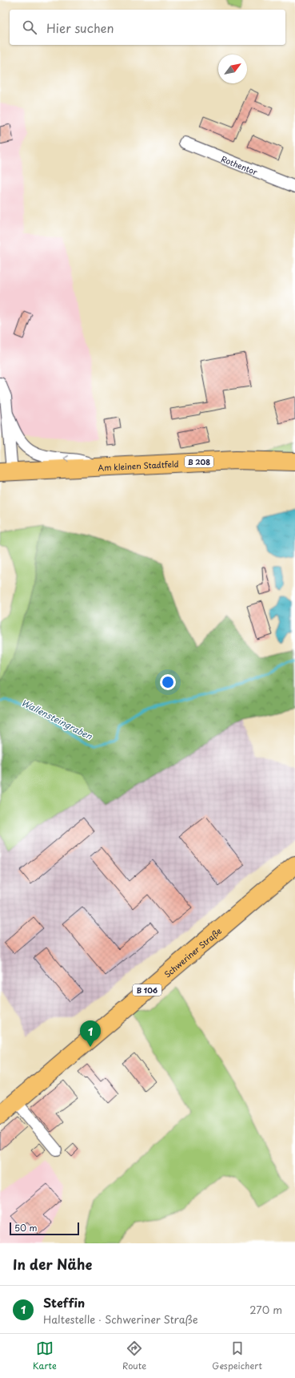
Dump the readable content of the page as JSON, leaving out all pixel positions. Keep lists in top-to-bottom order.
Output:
{
  "streets": {
    "main road": [
      "B 208",
      "Am kleinen Stadtfeld",
      "Schweriner Straße",
      "B 106"
    ],
    "street": ["Rothentor"]
  },
  "water": ["Wallensteingraben"],
  "scale_bar": "50 m",
  "north": "top right",
  "page": {
    "search": "Hier suchen",
    "pins": "1",
    "scale": "50 m",
    "heading": "In der Nähe",
    "list": [
      {
        "mark": "1",
        "name": "Steffin",
        "note": "Haltestelle · Schweriner Straße",
        "value": "270 m"
      }
    ],
    "nav": ["Karte", "Route", "Gespeichert"]
  }
}
